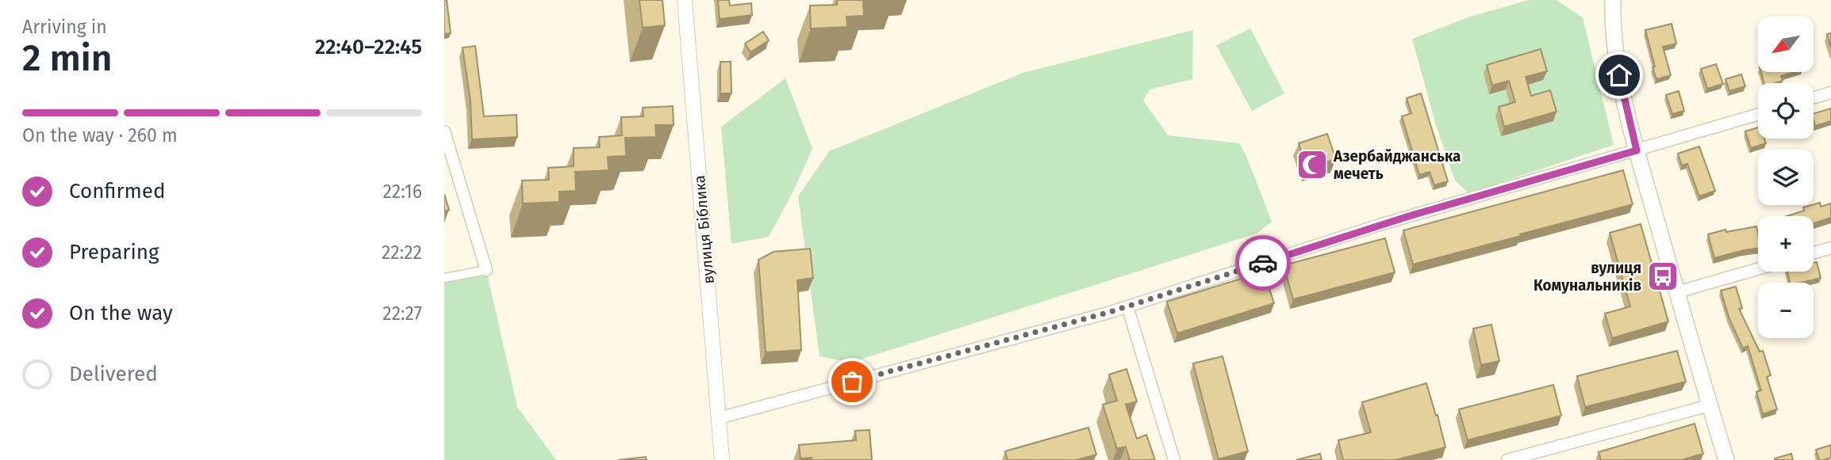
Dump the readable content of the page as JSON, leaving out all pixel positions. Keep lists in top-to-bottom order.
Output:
{
  "streets": {
    "street": ["вулиця Біблика"]
  },
  "places": {
    "mosque": ["Азербайджанська мечеть"],
    "bus stop": ["вулиця Комунальників"]
  },
  "north": "bottom left",
  "page": {
    "heading": ["2 min", "Arriving in", "22:40–22:45"],
    "map_buttons": ["+", "−"],
    "bar": "On the way · 260 m",
    "list": [
      ["Confirmed", "22:16"],
      ["Preparing", "22:22"],
      ["On the way", "22:27"],
      "Delivered"
    ]
  }
}
